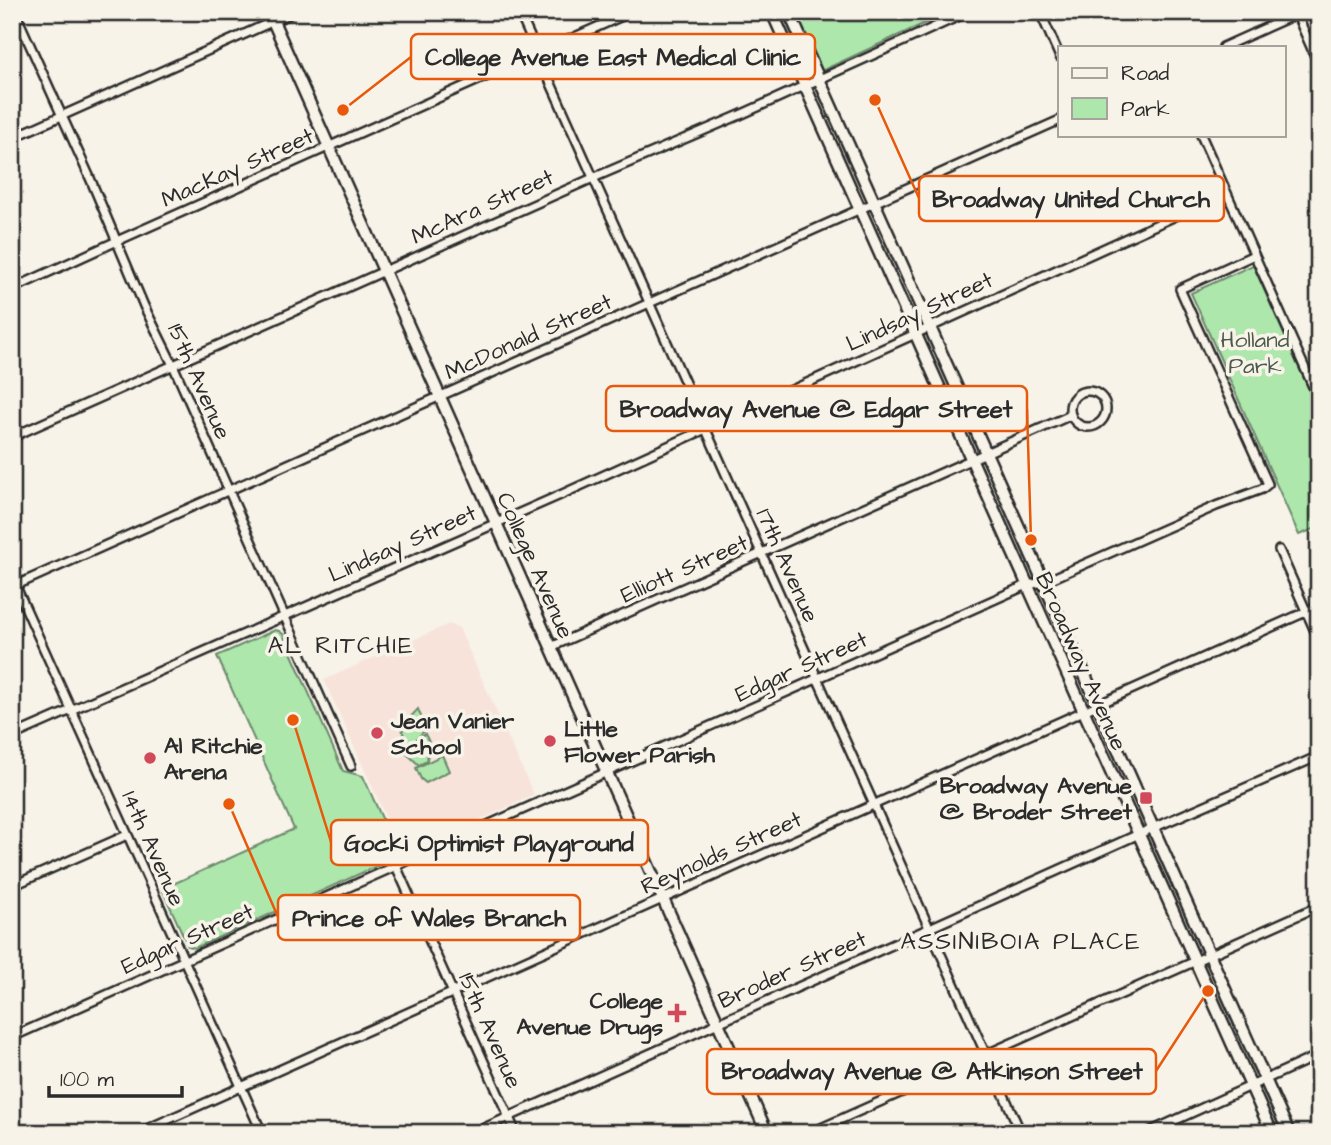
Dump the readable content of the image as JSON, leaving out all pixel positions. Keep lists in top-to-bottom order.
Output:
{
  "streets": {
    "street": [
      "MacKay Street",
      "McAra Street",
      "Lindsay Street",
      "McDonald Street",
      "15th Avenue",
      "College Avenue",
      "17th Avenue",
      "Elliott Street",
      "Broadway Avenue",
      "Edgar Street",
      "14th Avenue",
      "Reynolds Street",
      "Broder Street"
    ]
  },
  "crossings": [
    ["MacKay Street", "15th Avenue"],
    ["MacKay Street", "College Avenue"],
    ["MacKay Street", "17th Avenue"],
    ["McAra Street", "15th Avenue"],
    ["McAra Street", "College Avenue"],
    ["McAra Street", "17th Avenue"],
    ["McAra Street", "Broadway Avenue"],
    ["Lindsay Street", "15th Avenue"],
    ["Lindsay Street", "College Avenue"],
    ["Lindsay Street", "17th Avenue"],
    ["Lindsay Street", "Broadway Avenue"],
    ["Lindsay Street", "14th Avenue"],
    ["McDonald Street", "15th Avenue"],
    ["McDonald Street", "College Avenue"],
    ["McDonald Street", "17th Avenue"],
    ["McDonald Street", "Broadway Avenue"],
    ["McDonald Street", "14th Avenue"],
    ["15th Avenue", "Edgar Street"],
    ["15th Avenue", "Reynolds Street"],
    ["15th Avenue", "Broder Street"],
    ["College Avenue", "Elliott Street"],
    ["College Avenue", "Edgar Street"],
    ["College Avenue", "Reynolds Street"],
    ["College Avenue", "Broder Street"],
    ["17th Avenue", "Elliott Street"],
    ["17th Avenue", "Edgar Street"],
    ["17th Avenue", "Reynolds Street"],
    ["17th Avenue", "Broder Street"],
    ["Elliott Street", "Broadway Avenue"],
    ["Broadway Avenue", "Edgar Street"],
    ["Broadway Avenue", "Reynolds Street"],
    ["Broadway Avenue", "Broder Street"],
    ["Edgar Street", "14th Avenue"],
    ["14th Avenue", "Reynolds Street"]
  ],
  "districts": ["AL RITCHIE", "ASSINIBOIA PLACE"],
  "parks": ["Holland Park"],
  "places": {
    "other": [
      "Broadway United Church",
      "College Avenue East Medical Clinic",
      "Broadway Avenue @ Edgar Street",
      "Gocki Optimist Playground",
      "Jean Vanier School",
      "Little Flower Parish",
      "Al Ritchie Arena",
      "Prince of Wales Branch",
      "Broadway Avenue @ Atkinson Street"
    ],
    "transit": ["Broadway Avenue @ Broder Street"],
    "health": ["College Avenue Drugs"]
  },
  "legend": ["Road", "Park"],
  "scale_bar": "100 m"
}
